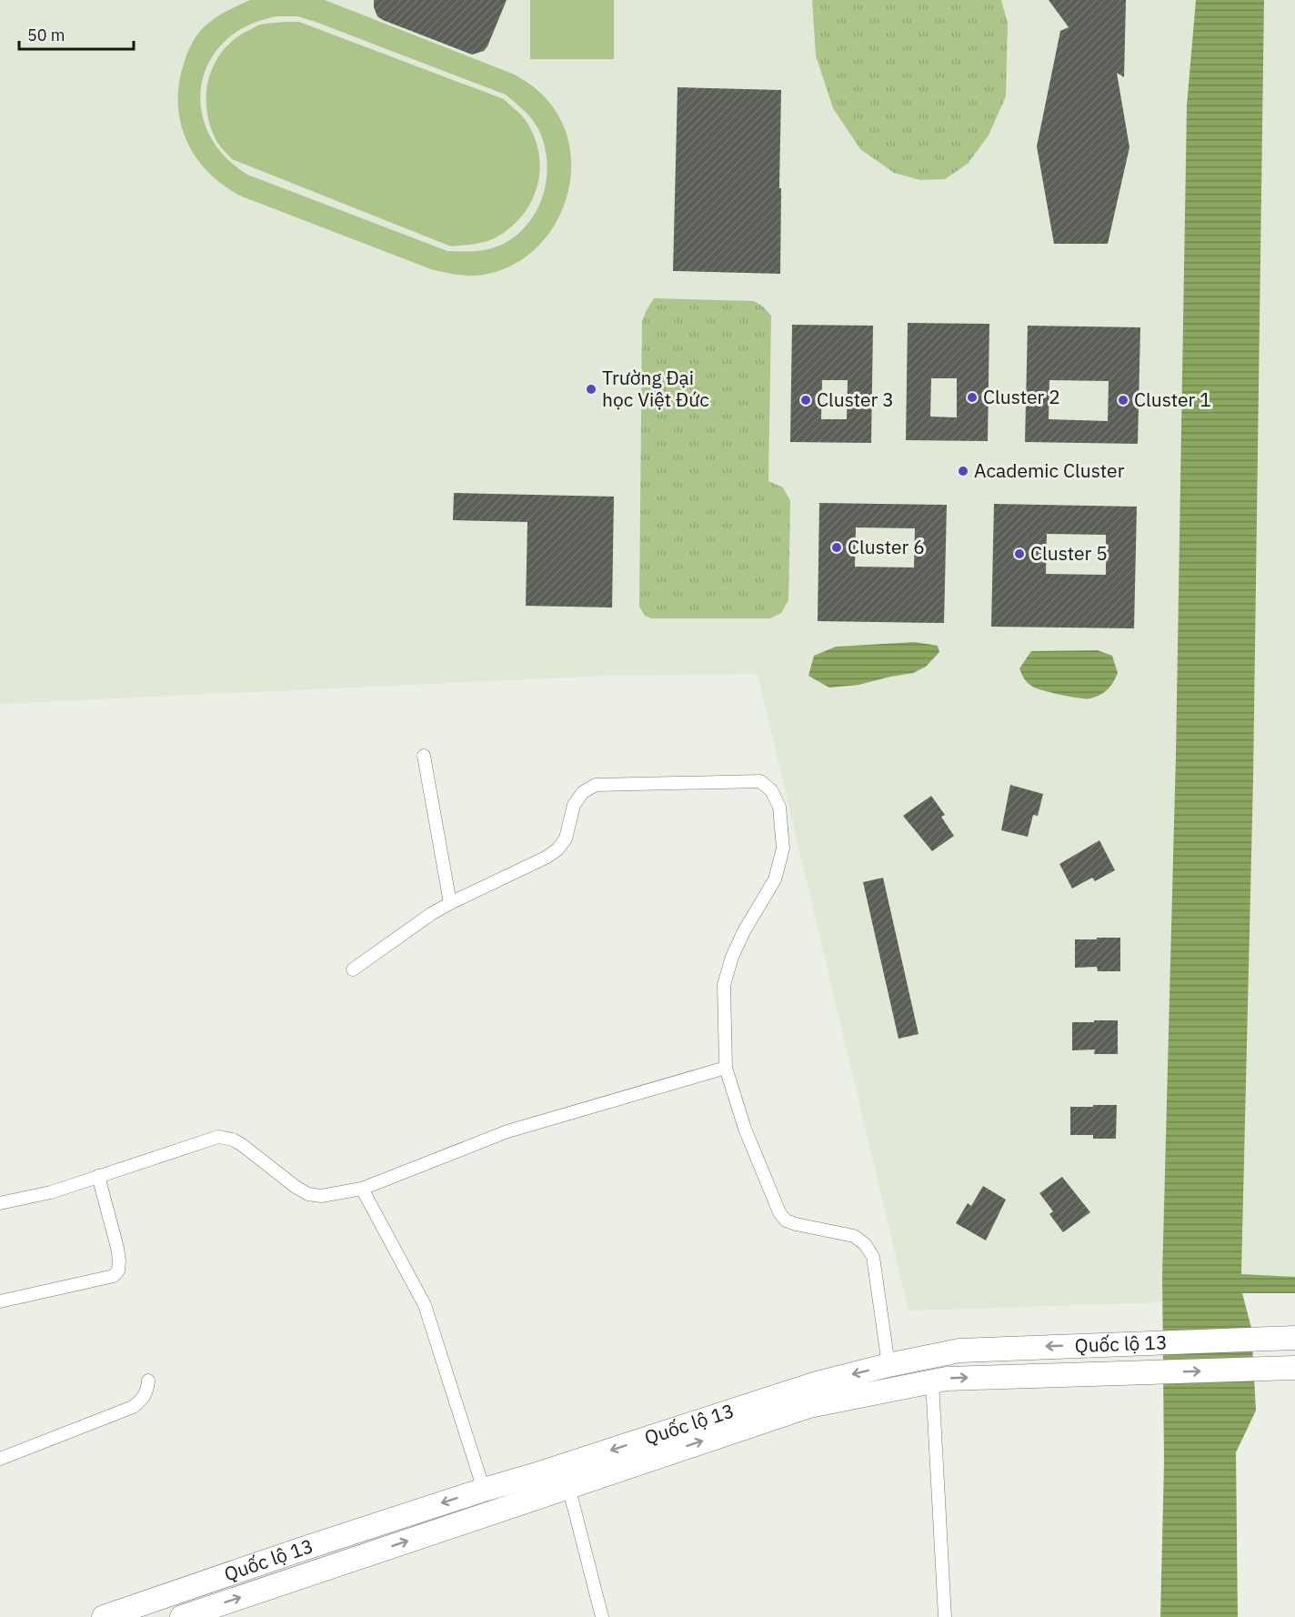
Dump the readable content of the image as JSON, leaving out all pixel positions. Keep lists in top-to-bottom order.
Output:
{
  "streets": {
    "highway": ["Quốc lộ 13"]
  },
  "places": [
    "Trường Đại học Việt Đức",
    "Cluster 2",
    "Cluster 3",
    "Cluster 1",
    "Academic Cluster",
    "Cluster 6",
    "Cluster 5"
  ],
  "scale_bar": "50 m"
}
